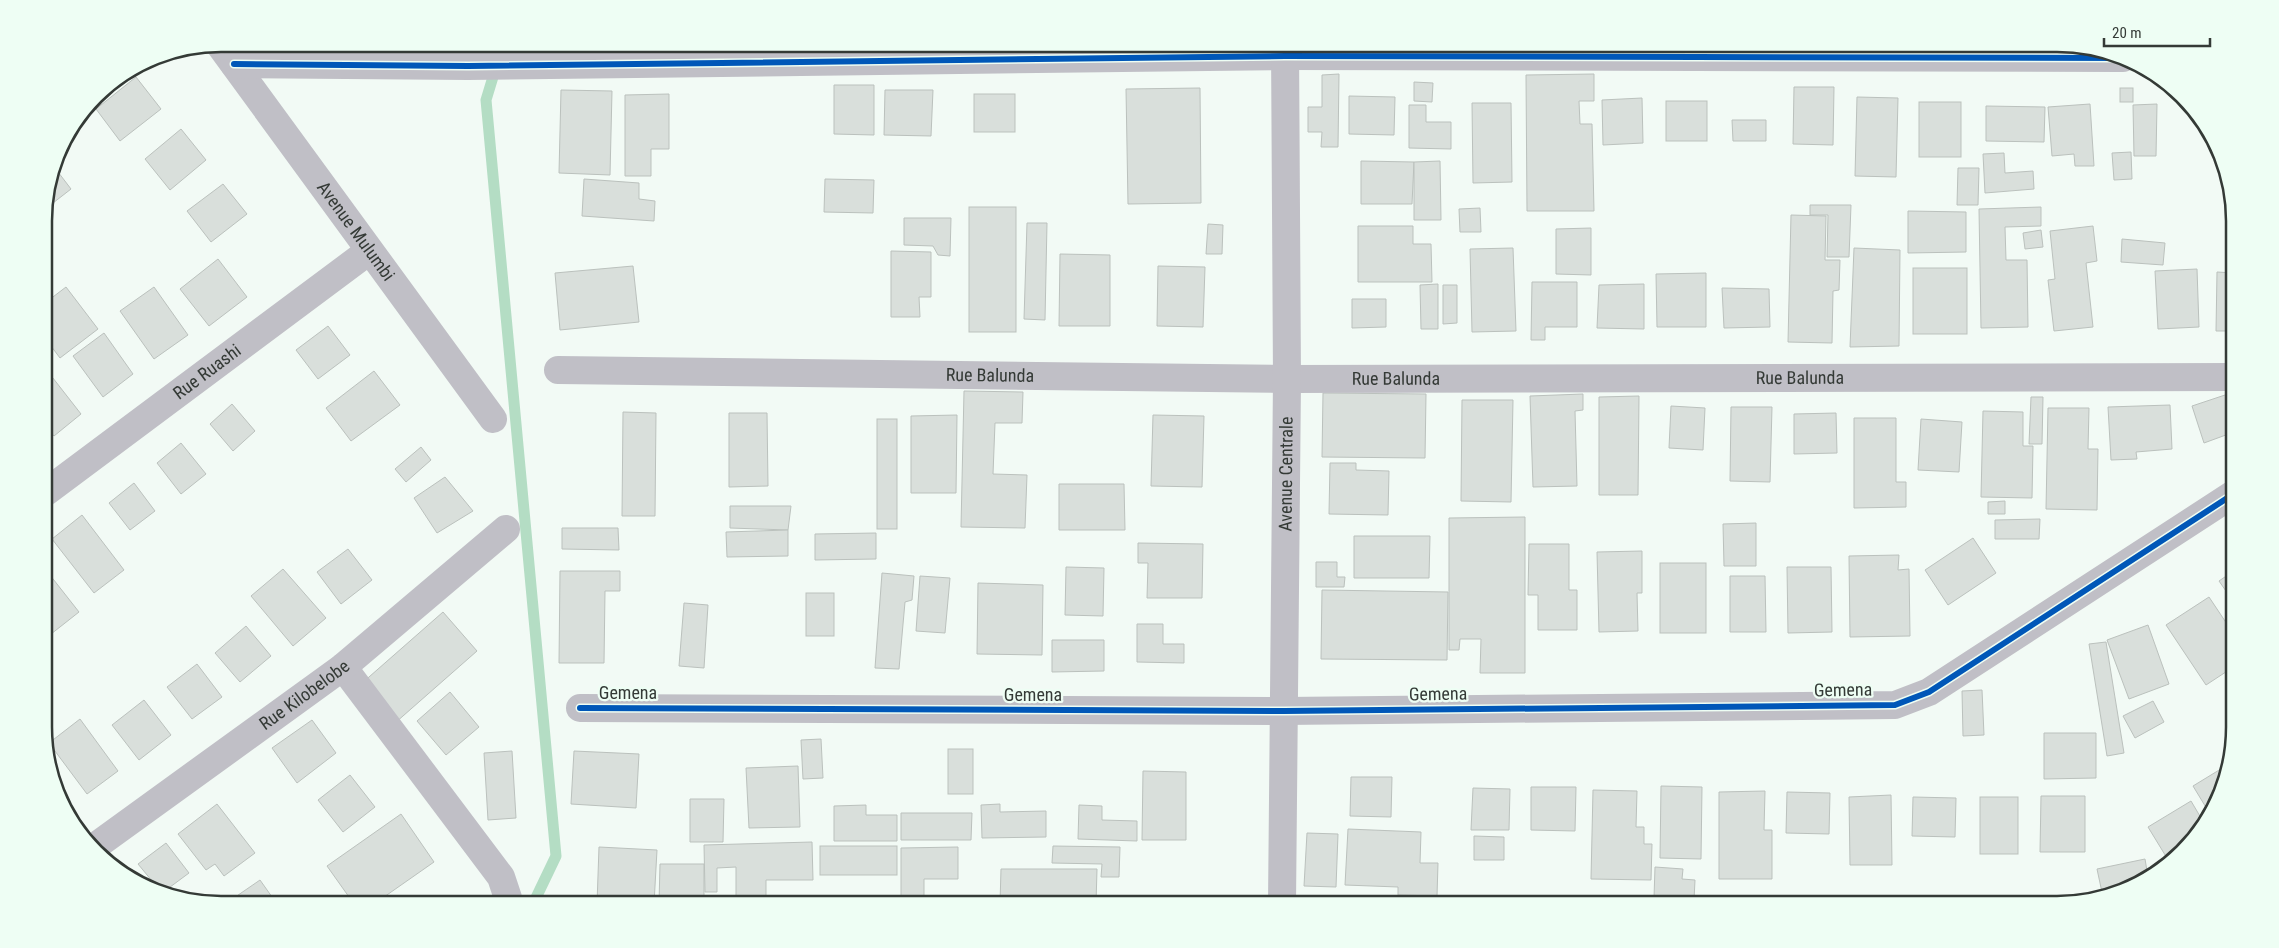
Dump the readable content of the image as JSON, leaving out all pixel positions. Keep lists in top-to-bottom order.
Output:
{
  "streets": {
    "street": [
      "Avenue Mulumbi",
      "Rue Ruashi",
      "Rue Balunda",
      "Avenue Centrale",
      "Gemena",
      "Rue Kilobelobe"
    ]
  },
  "crossings": [
    ["Avenue Mulumbi", "Rue Ruashi"],
    ["Rue Balunda", "Avenue Centrale"],
    ["Avenue Centrale", "Gemena"]
  ],
  "scale_bar": "20 m"
}
